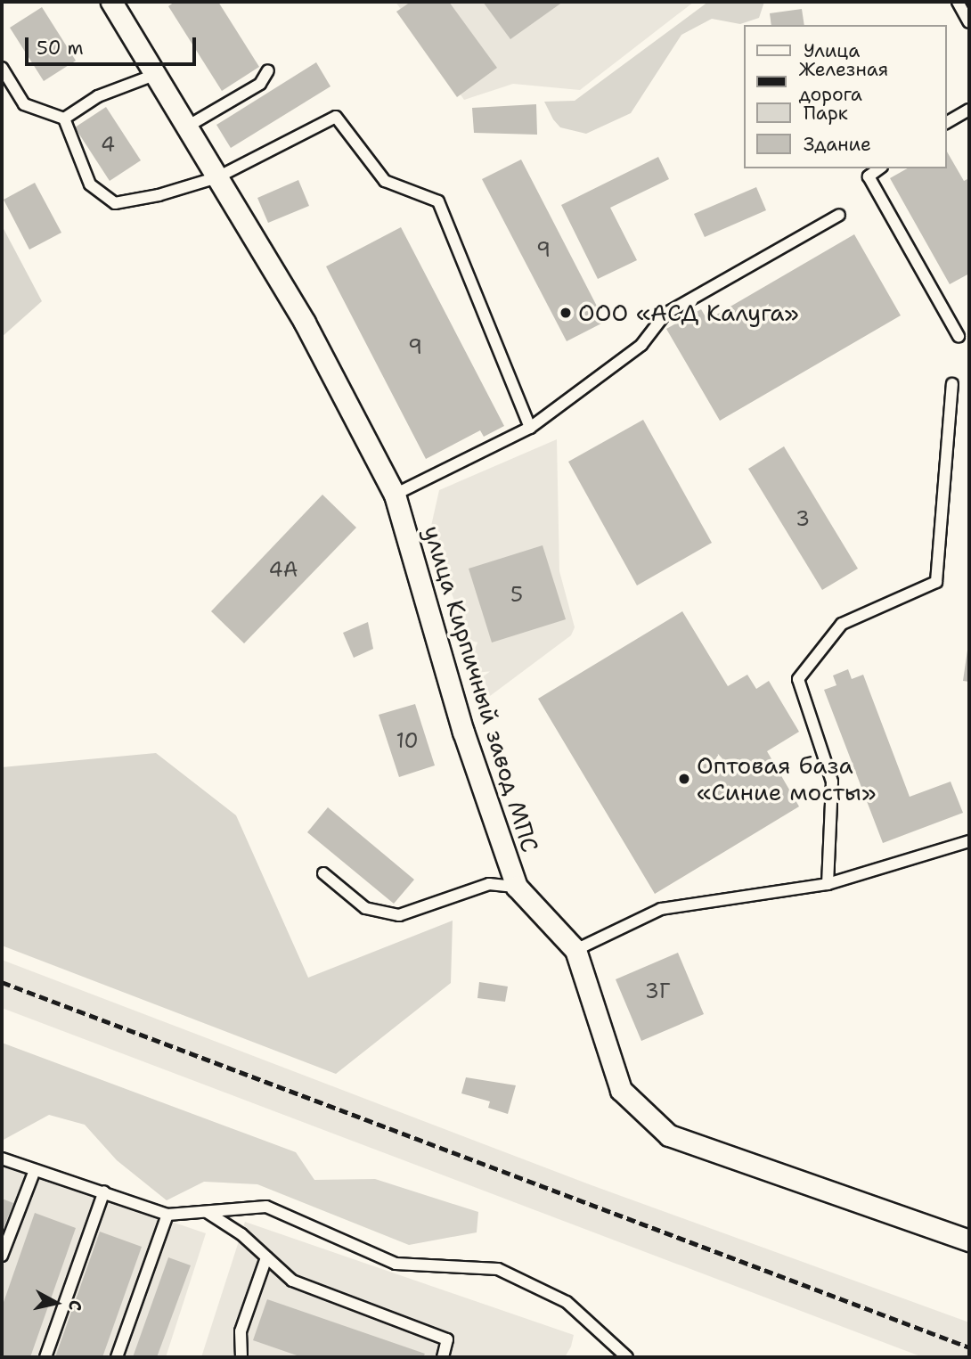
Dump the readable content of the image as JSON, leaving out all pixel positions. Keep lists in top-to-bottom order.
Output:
{
  "streets": {
    "street": ["улица Кирпичный завод МПС"]
  },
  "places": ["ООО «АСД Калуга»", "Оптовая база «Синие мосты»"],
  "house_numbers": [
    "4",
    "9",
    "9",
    "3",
    "4А",
    "5",
    "10",
    "3Г"
  ],
  "legend": [
    "Улица",
    "Железная дорога",
    "Парк",
    "Здание"
  ],
  "scale_bar": "50 m",
  "north": "right"
}
